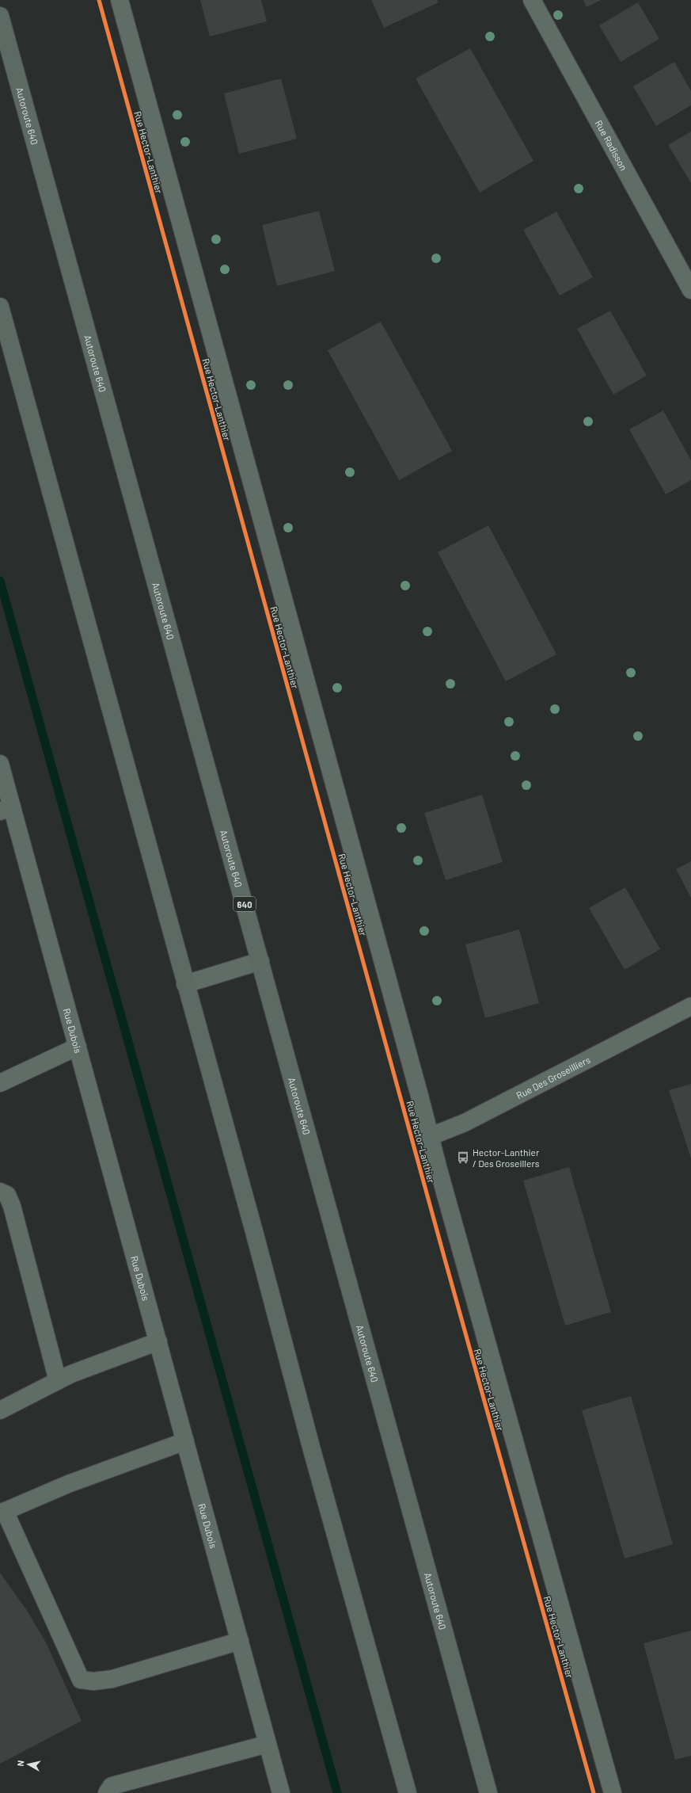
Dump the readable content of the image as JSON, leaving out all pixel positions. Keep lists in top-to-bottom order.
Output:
{
  "streets": {
    "highway": ["Autoroute 640", "640"],
    "street": [
      "Rue Radisson",
      "Rue Hector-Lanthier",
      "Rue Dubois",
      "Rue Des Groseilliers"
    ]
  },
  "crossings": [
    ["Rue Hector-Lanthier", "Rue Des Groseilliers"]
  ],
  "places": {
    "bus stop": ["Hector-Lanthier / Des Groseillers"]
  },
  "north": "left"
}
